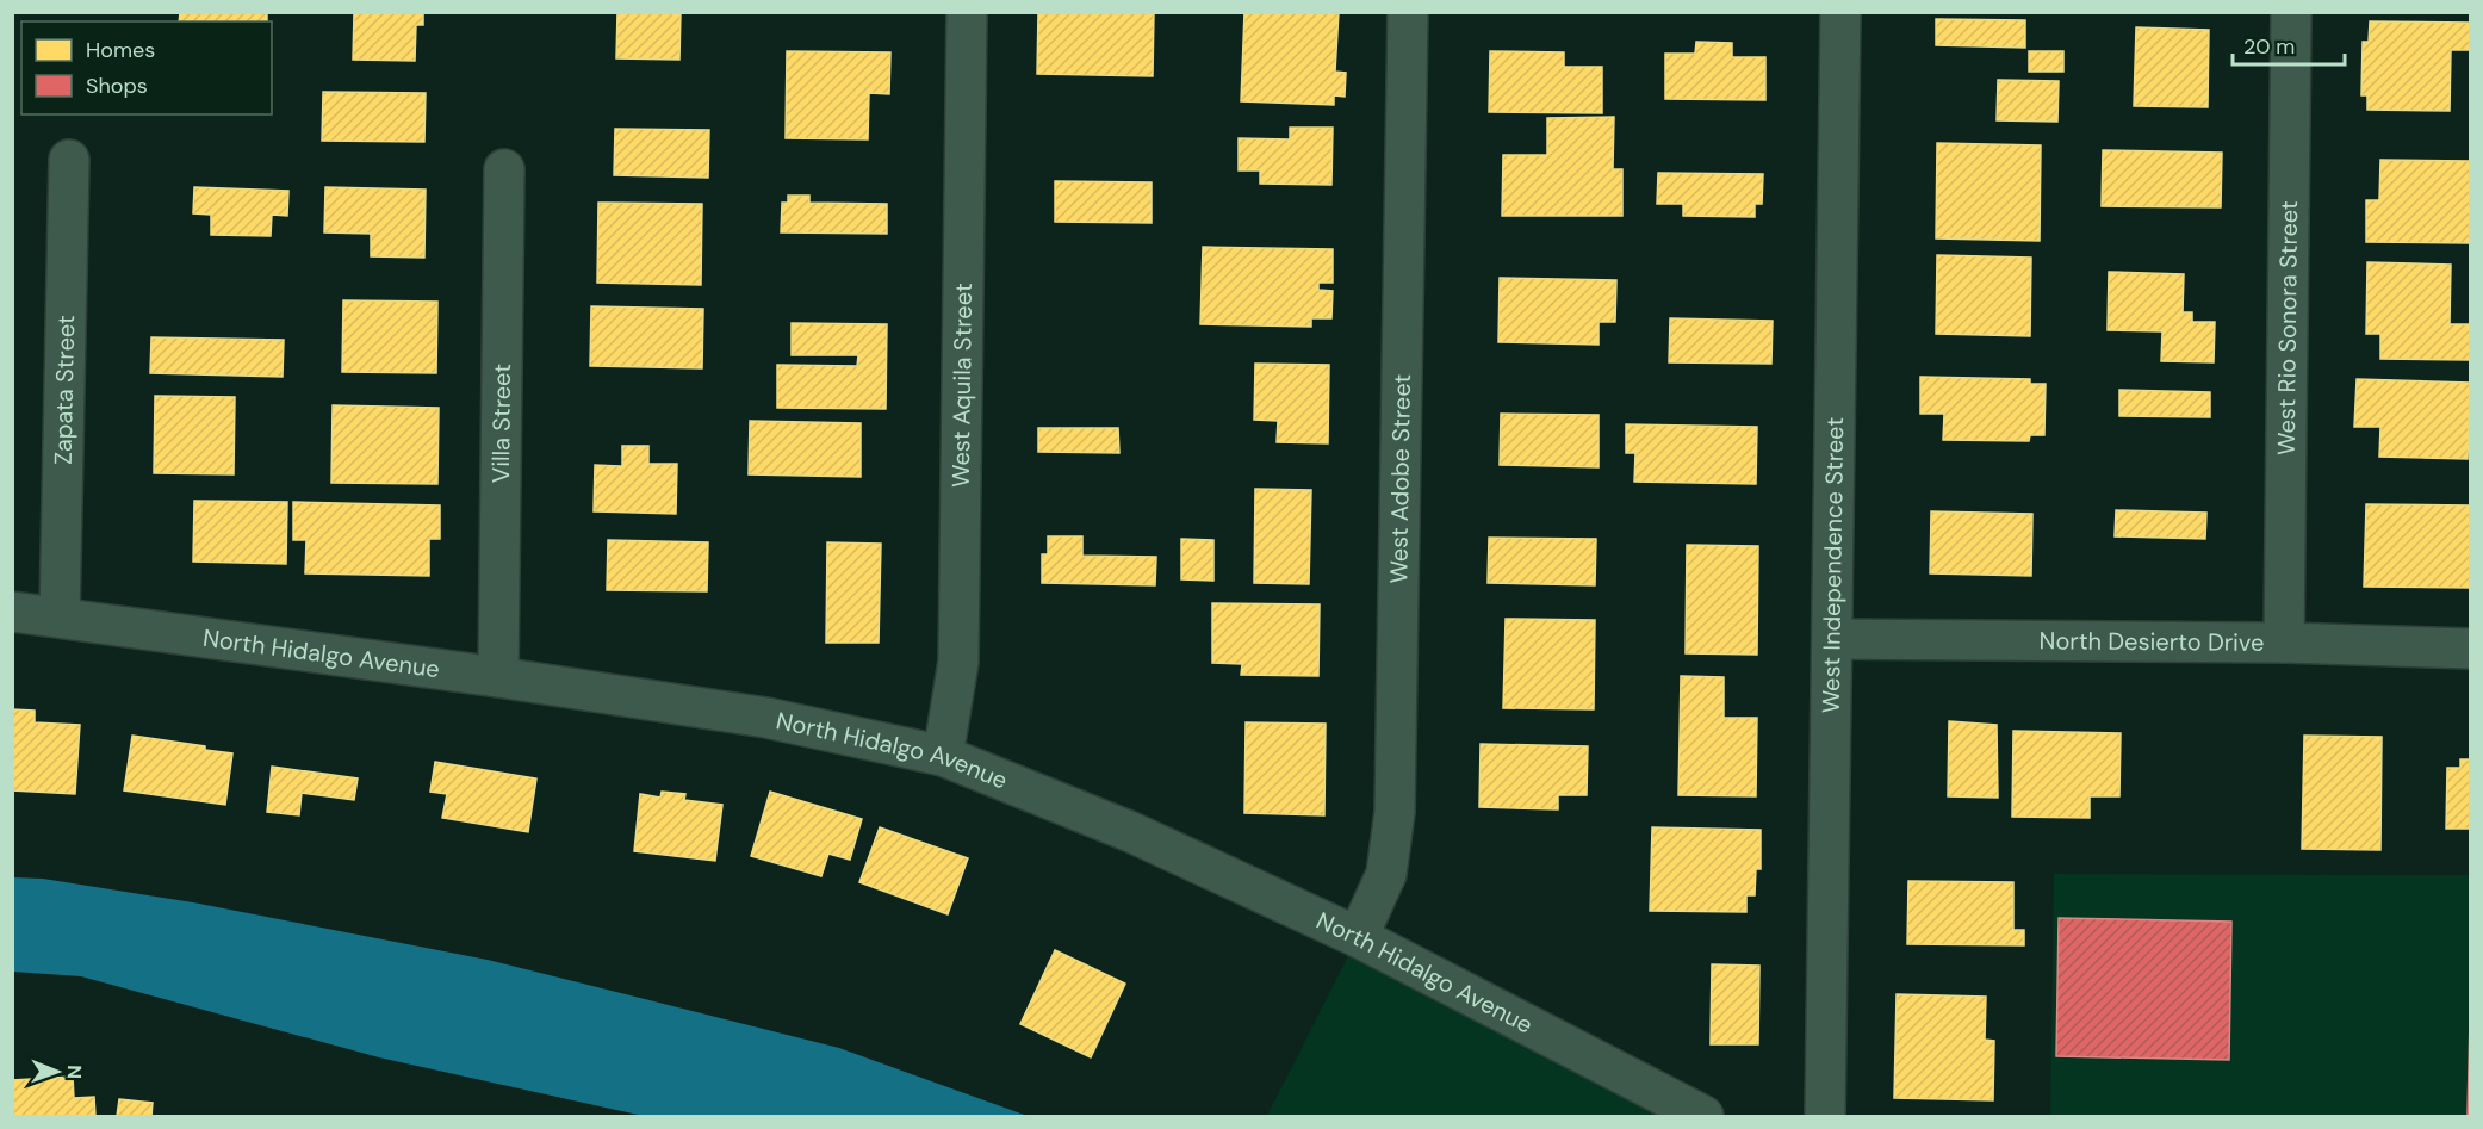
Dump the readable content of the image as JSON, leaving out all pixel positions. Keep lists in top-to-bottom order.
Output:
{
  "streets": {
    "street": [
      "West Rio Sonora Street",
      "West Aquila Street",
      "Zapata Street",
      "Villa Street",
      "West Adobe Street",
      "West Independence Street",
      "North Desierto Drive",
      "North Hidalgo Avenue"
    ]
  },
  "crossings": [
    ["West Rio Sonora Street", "North Desierto Drive"],
    ["West Aquila Street", "North Hidalgo Avenue"],
    ["Zapata Street", "North Hidalgo Avenue"],
    ["Villa Street", "North Hidalgo Avenue"],
    ["West Adobe Street", "North Hidalgo Avenue"],
    ["West Independence Street", "North Desierto Drive"]
  ],
  "legend": ["Homes", "Shops"],
  "scale_bar": "20 m",
  "north": "right"
}
